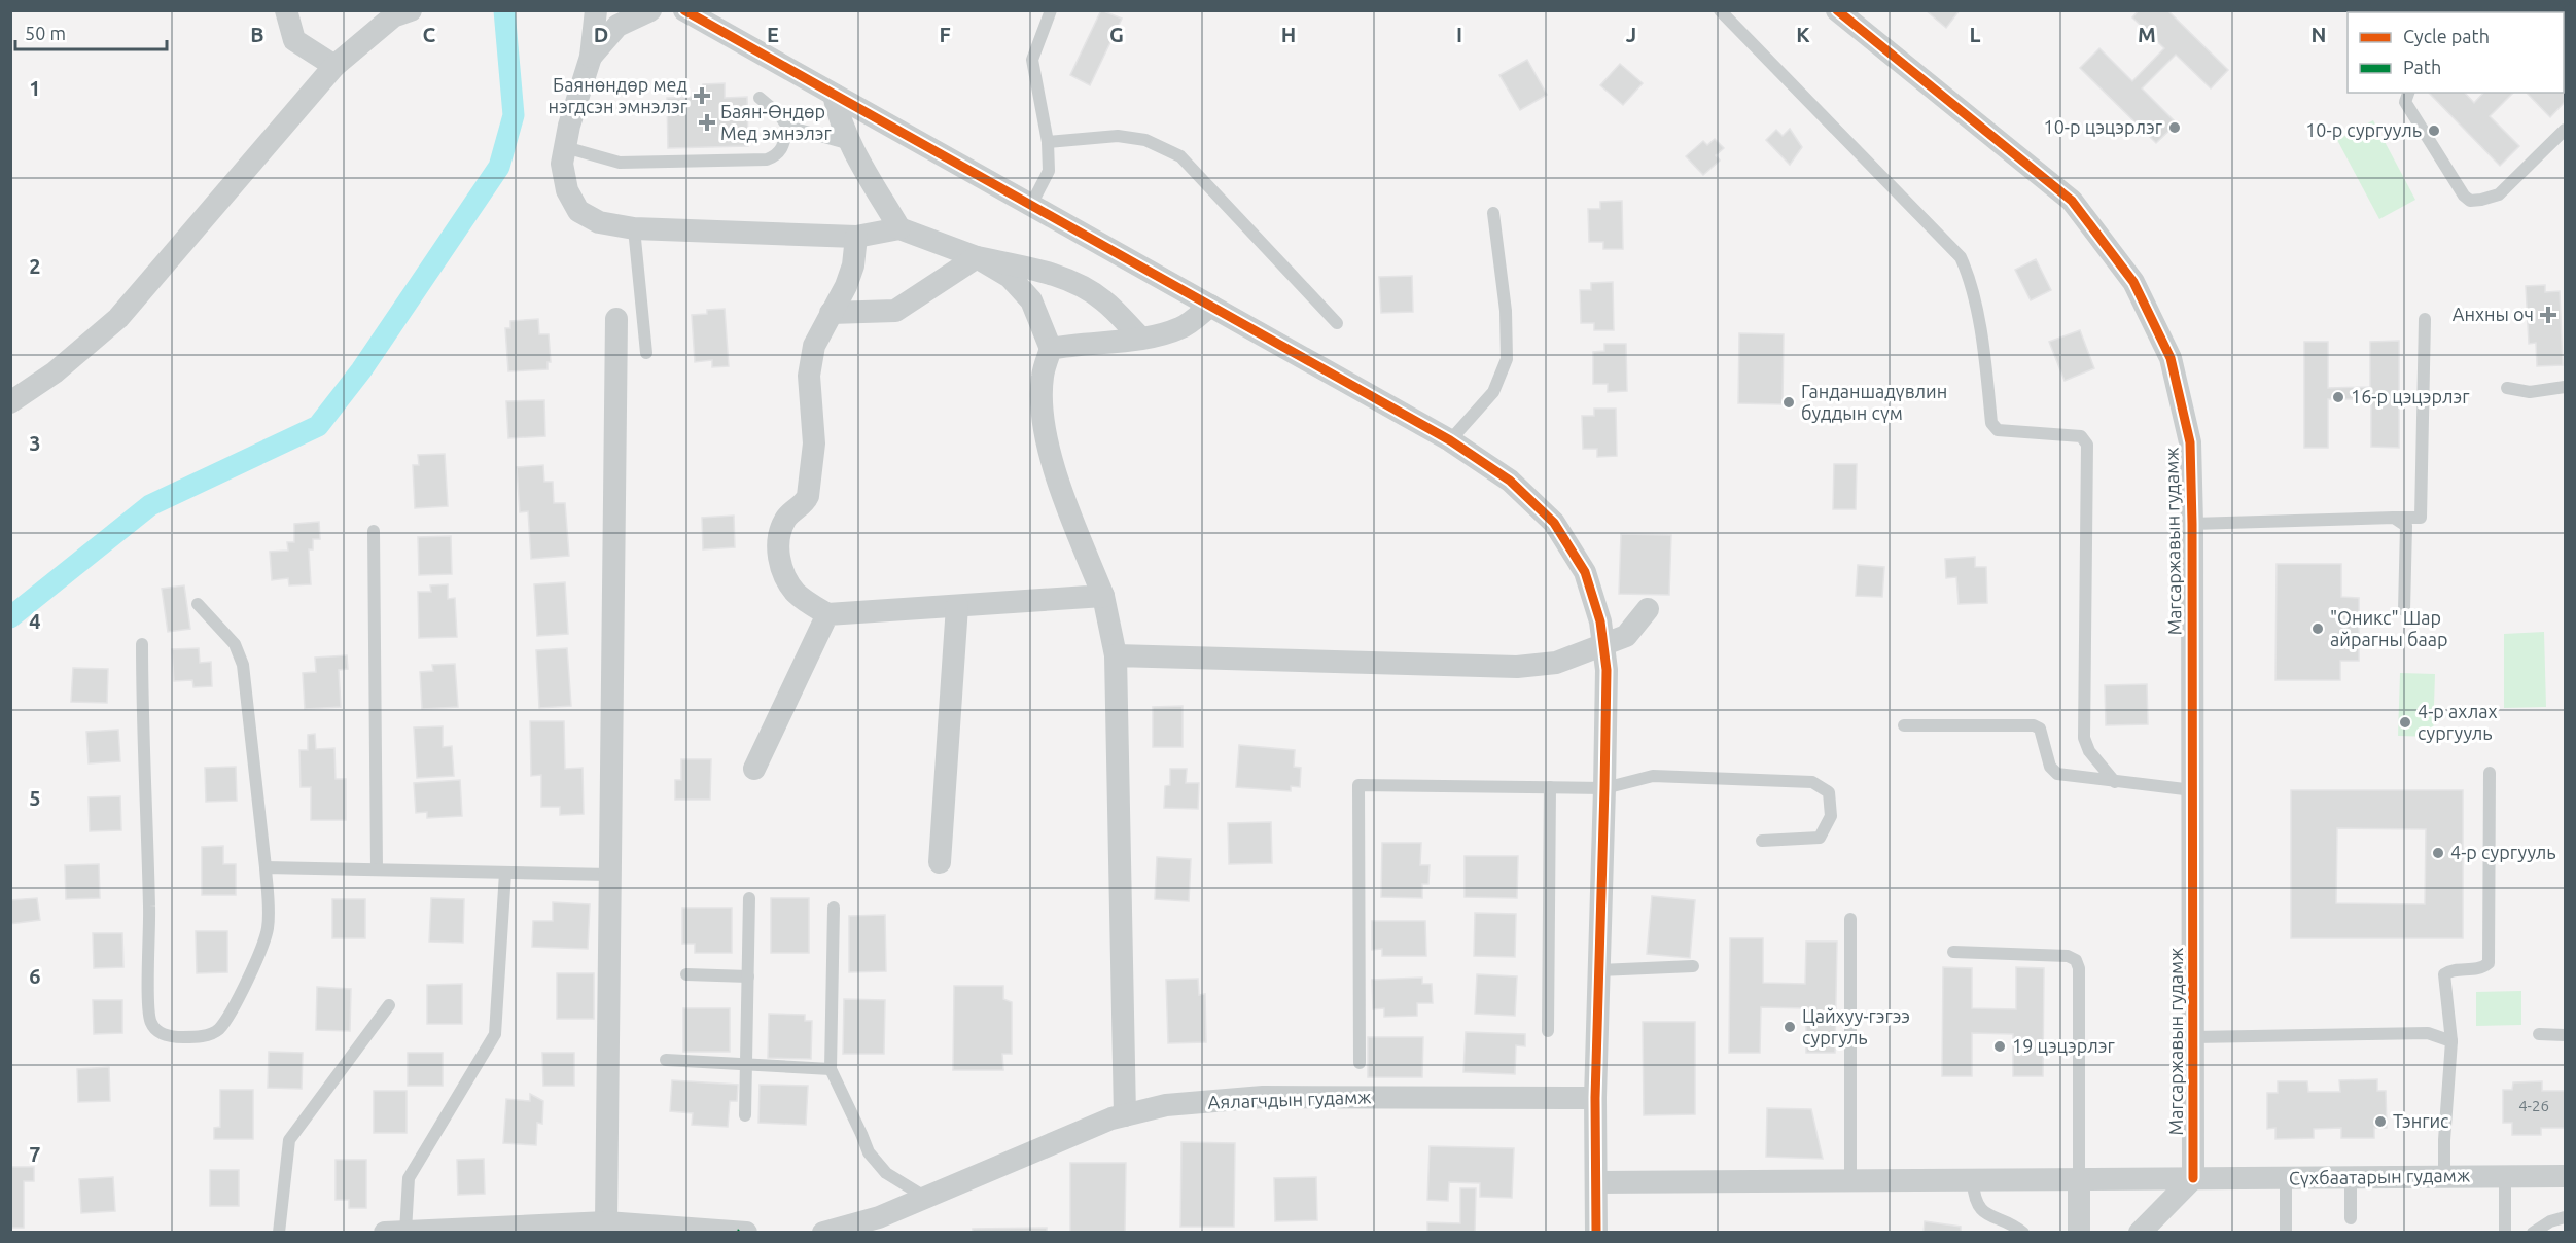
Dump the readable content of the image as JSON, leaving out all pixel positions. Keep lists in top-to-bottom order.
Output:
{
  "streets": {
    "street": ["Магсаржавын гудамж", "Аялагчдын гудамж", "Сүхбаатарын гудамж"]
  },
  "crossings": [
    ["Магсаржавын гудамж", "Сүхбаатарын гудамж"]
  ],
  "places": {
    "health": ["Баянөндөр мед нэгдсэн эмнэлэг", "Баян-Өндөр Мед эмнэлэг", "Анхны оч"],
    "other": [
      "10-р цэцэрлэг",
      "10-р сургууль",
      "16-р цэцэрлэг",
      "Ганданшадүвлин буддын сүм",
      "\"Оникс\" Шар айрагны баар",
      "4-р ахлах сургууль",
      "4-р сургууль",
      "Цайхуу-гэгээ сургуль",
      "19 цэцэрлэг",
      "Тэнгис"
    ]
  },
  "house_numbers": ["4-26"],
  "legend": ["Cycle path", "Path"],
  "scale_bar": "50 m",
  "grid": {
    "columns": [
      "B",
      "C",
      "D",
      "E",
      "F",
      "G",
      "H",
      "I",
      "J",
      "K",
      "L",
      "M",
      "N"
    ],
    "rows": [
      "1",
      "2",
      "3",
      "4",
      "5",
      "6",
      "7"
    ]
  }
}
